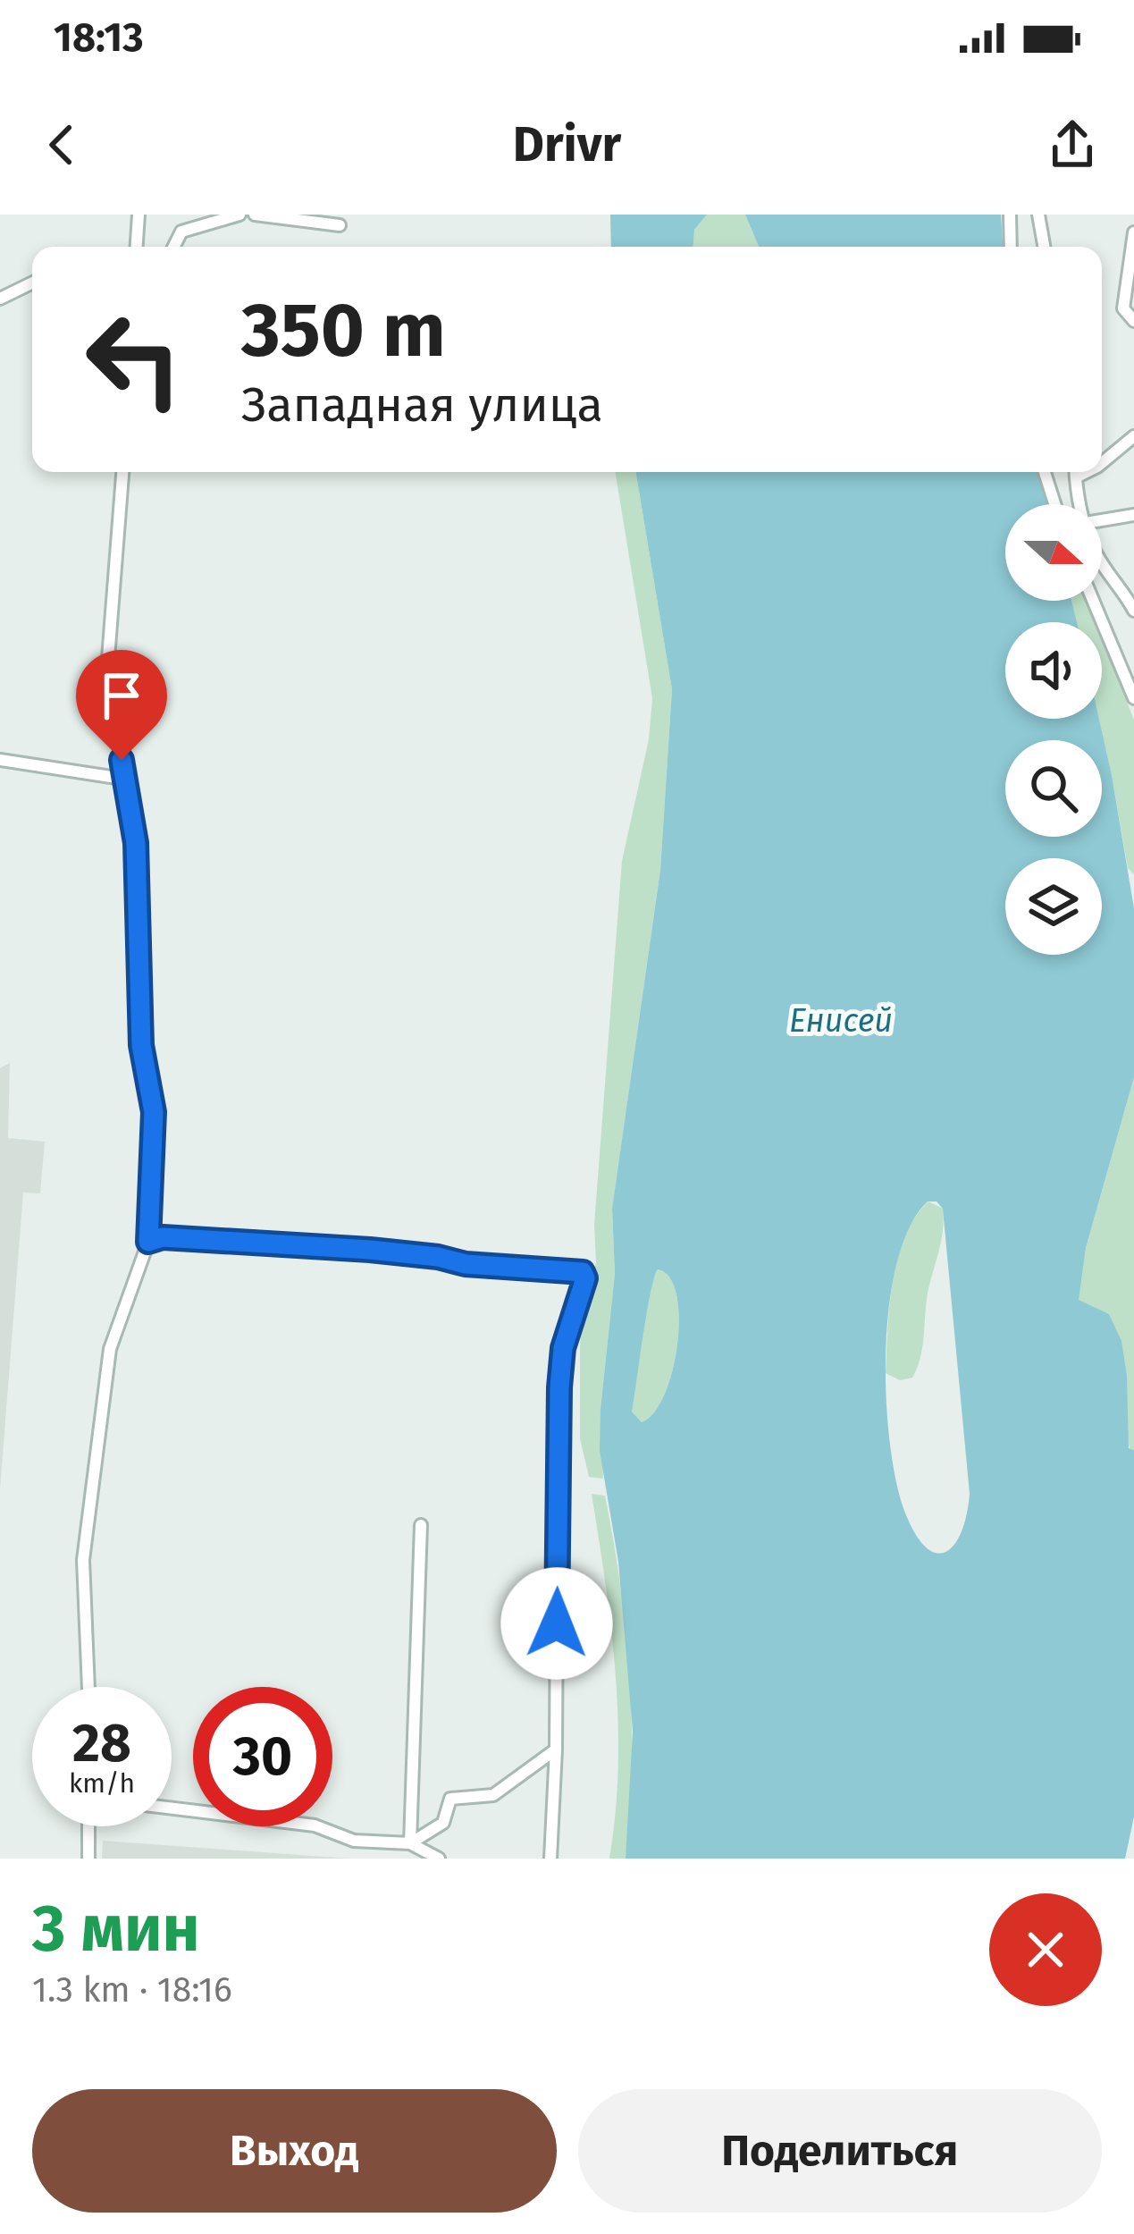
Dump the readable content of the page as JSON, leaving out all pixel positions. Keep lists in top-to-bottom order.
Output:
{
  "water": ["Енисей"],
  "north": "right",
  "page": {
    "status": "18:13",
    "header": "Drivr",
    "turn": ["350 m", "Западная улица"],
    "speed": "28 km/h",
    "limit": "30",
    "heading": ["3 мин", "1.3 km · 18:16"],
    "buttons": ["Выход", "Поделиться"]
  }
}
